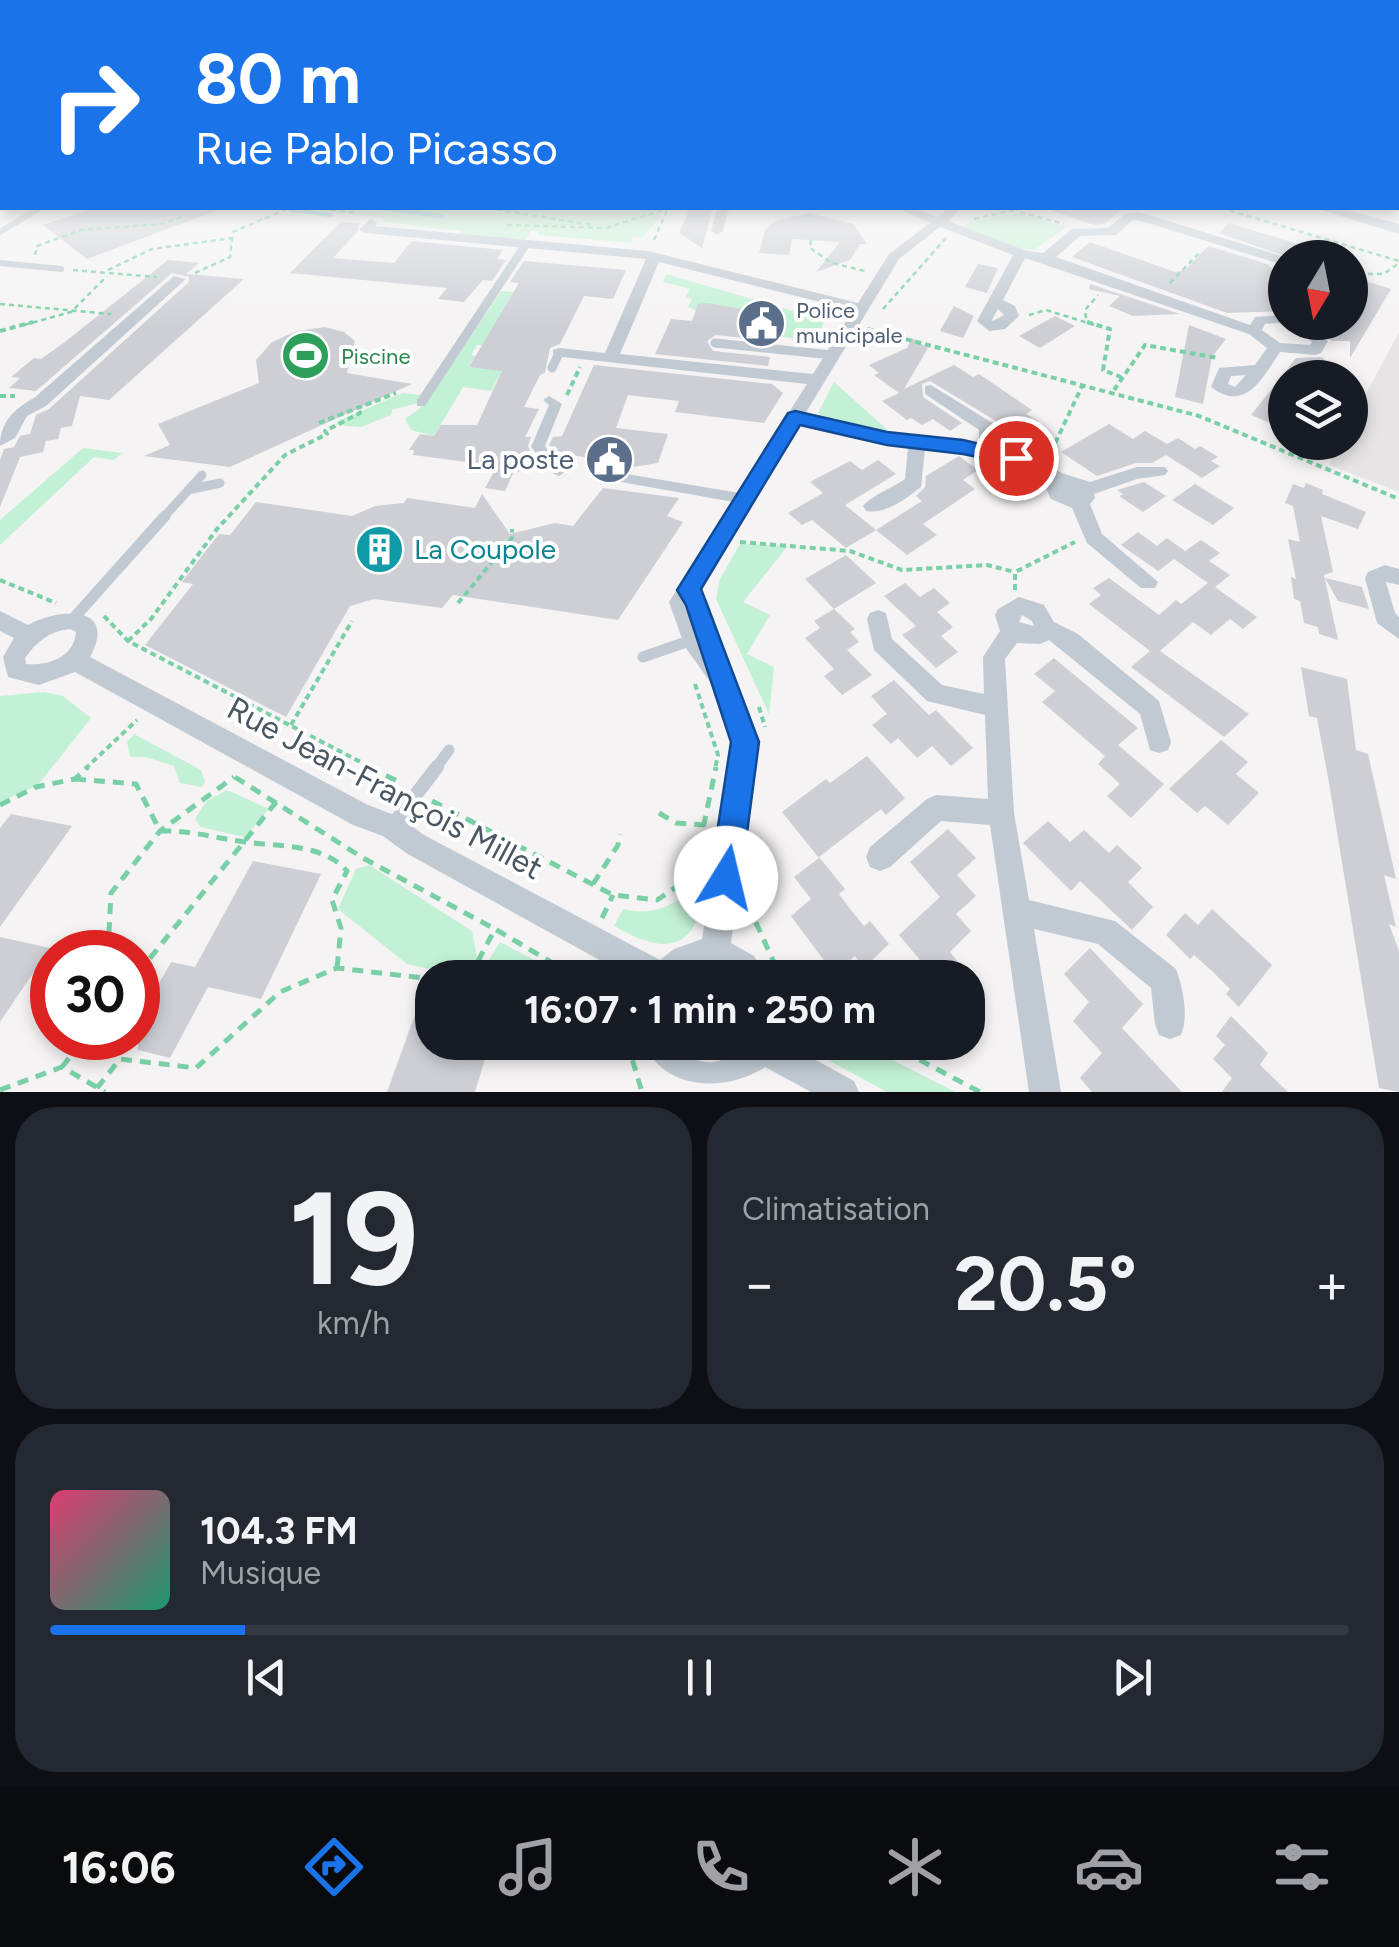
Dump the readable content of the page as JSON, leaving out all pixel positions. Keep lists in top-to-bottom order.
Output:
{
  "streets": {
    "street": ["Rue Jean-François Millet"]
  },
  "places": {
    "public building": ["Police municipale", "La poste"],
    "sports": ["Piscine"],
    "building": ["La Coupole"]
  },
  "north": "bottom",
  "page": {
    "turn": ["80 m", "Rue Pablo Picasso"],
    "limit": "30",
    "trip": "16:07 · 1 min · 250 m",
    "tile": [
      ["19", "km/h"],
      "Climatisation"
    ],
    "heat": ["−", "20.5°", "+"],
    "song": ["104.3 FM", "Musique"],
    "tabs": "16:06"
  }
}
